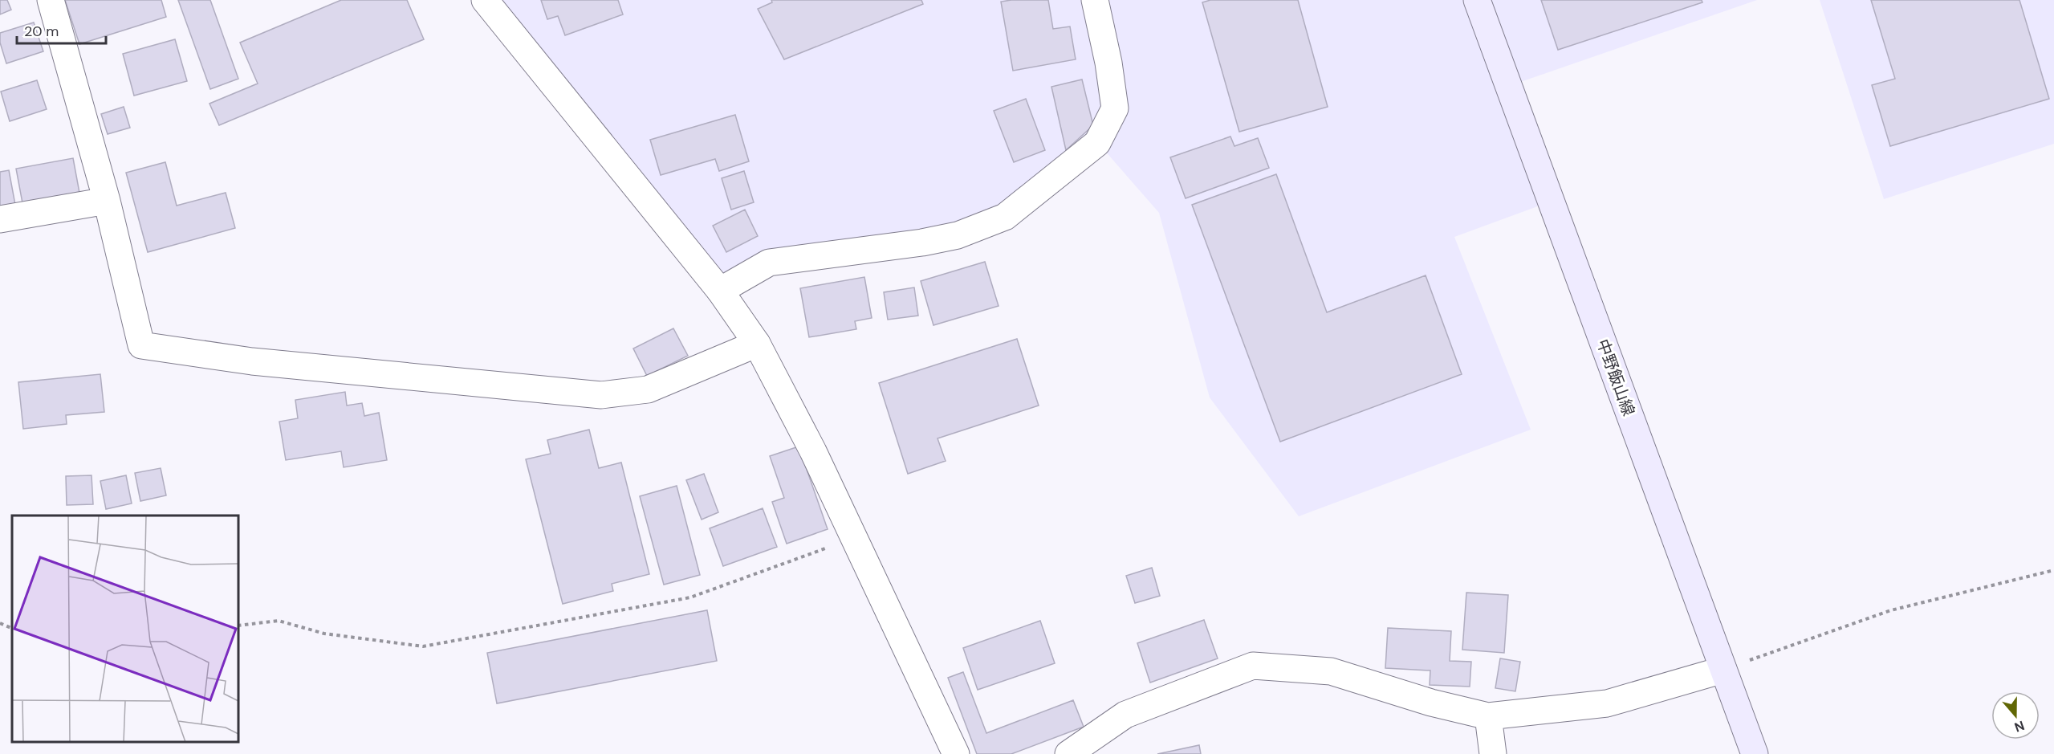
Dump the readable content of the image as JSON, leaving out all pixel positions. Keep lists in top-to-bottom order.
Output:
{
  "streets": {
    "main road": ["中野飯山線"]
  },
  "scale_bar": "20 m",
  "north": "bottom"
}
